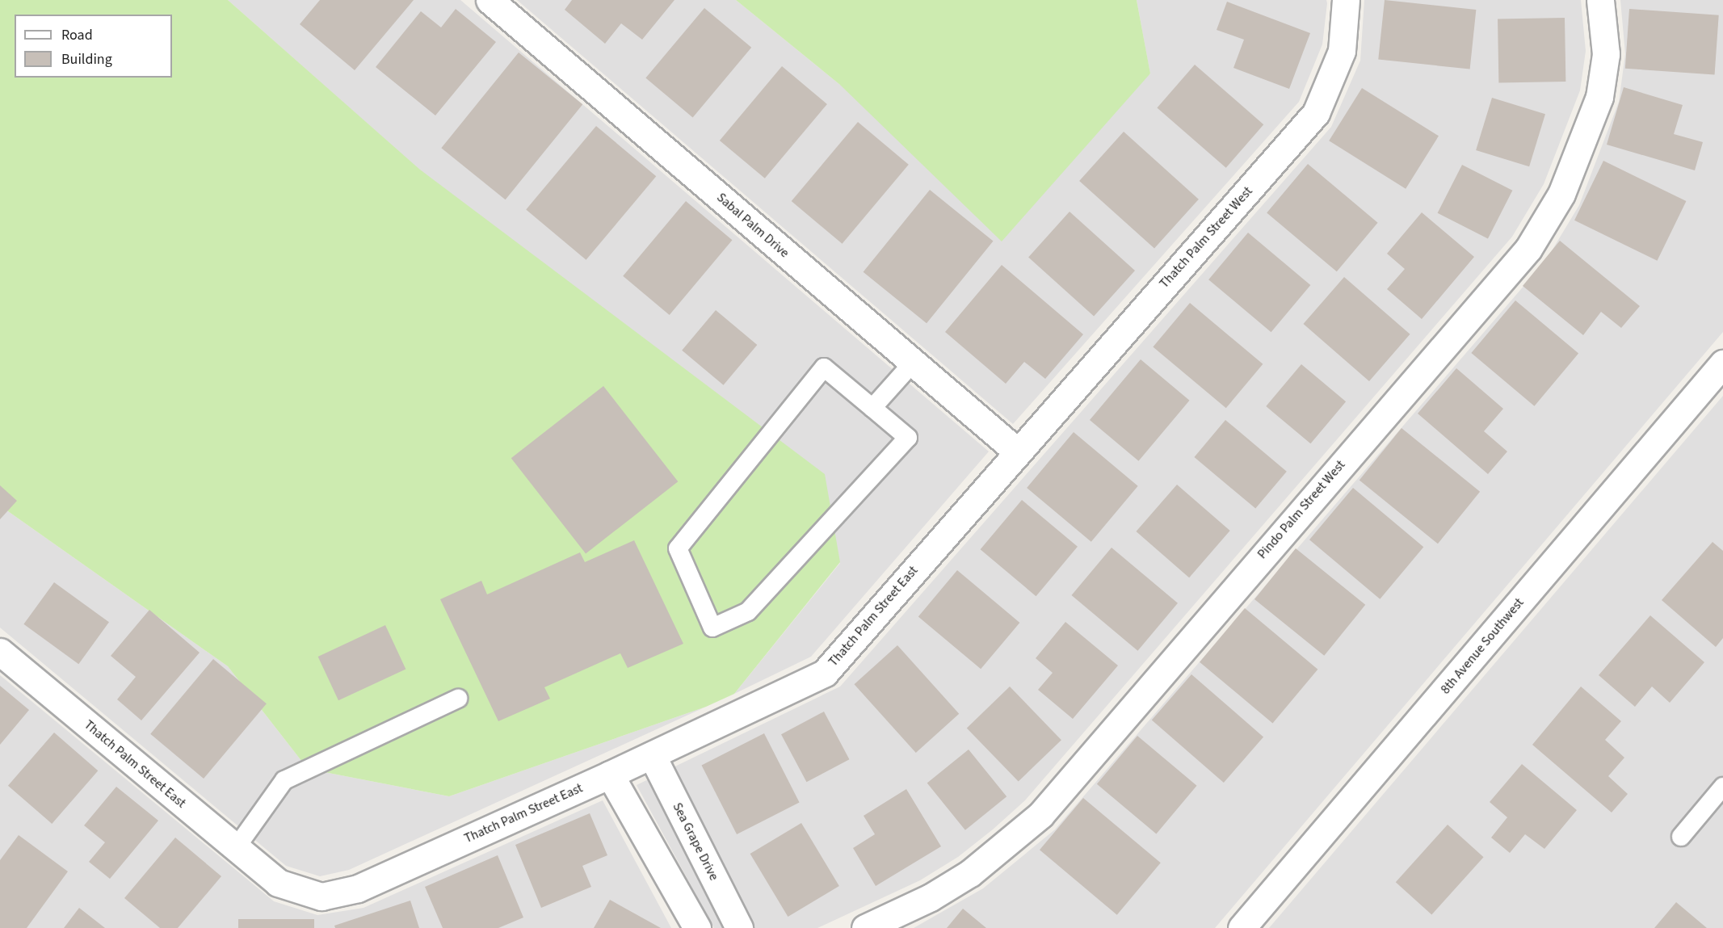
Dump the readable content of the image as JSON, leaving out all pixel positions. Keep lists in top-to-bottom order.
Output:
{
  "streets": {
    "street": [
      "Sabal Palm Drive",
      "Thatch Palm Street West",
      "Pindo Palm Street West",
      "Thatch Palm Street East",
      "8th Avenue Southwest",
      "Sea Grape Drive"
    ]
  },
  "crossings": [
    ["Sabal Palm Drive", "Thatch Palm Street West"],
    ["Sabal Palm Drive", "Thatch Palm Street East"],
    ["Thatch Palm Street West", "Thatch Palm Street East"],
    ["Thatch Palm Street East", "Sea Grape Drive"]
  ],
  "legend": ["Road", "Building"]
}
